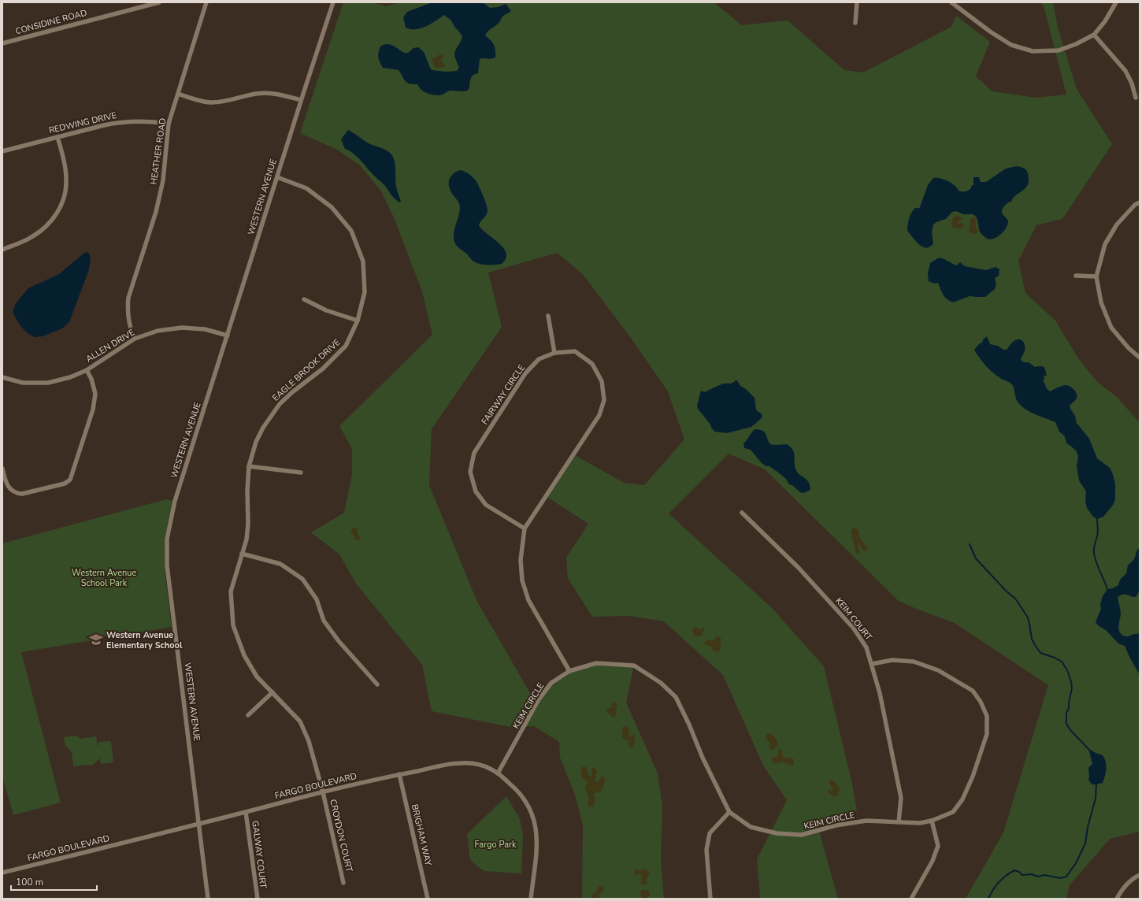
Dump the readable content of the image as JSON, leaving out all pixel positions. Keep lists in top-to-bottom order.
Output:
{
  "streets": {
    "street": [
      "CONSIDINE ROAD",
      "REDWING DRIVE",
      "HEATHER ROAD",
      "WESTERN AVENUE",
      "ALLEN DRIVE",
      "EAGLE BROOK DRIVE",
      "FAIRWAY CIRCLE",
      "KEIM COURT",
      "KEIM CIRCLE",
      "FARGO BOULEVARD",
      "BRIGHAM WAY",
      "CROYDON COURT",
      "GALWAY COURT"
    ]
  },
  "crossings": [
    ["REDWING DRIVE", "HEATHER ROAD"],
    ["HEATHER ROAD", "ALLEN DRIVE"],
    ["WESTERN AVENUE", "ALLEN DRIVE"],
    ["WESTERN AVENUE", "EAGLE BROOK DRIVE"],
    ["WESTERN AVENUE", "FARGO BOULEVARD"],
    ["EAGLE BROOK DRIVE", "FARGO BOULEVARD"],
    ["EAGLE BROOK DRIVE", "CROYDON COURT"],
    ["FAIRWAY CIRCLE", "KEIM CIRCLE"],
    ["KEIM COURT", "KEIM CIRCLE"],
    ["KEIM CIRCLE", "FARGO BOULEVARD"],
    ["FARGO BOULEVARD", "BRIGHAM WAY"],
    ["FARGO BOULEVARD", "CROYDON COURT"],
    ["FARGO BOULEVARD", "GALWAY COURT"]
  ],
  "parks": ["Western Avenue School Park", "Fargo Park"],
  "places": {
    "school or university": ["Western Avenue Elementary School"]
  },
  "scale_bar": "100 m"
}
